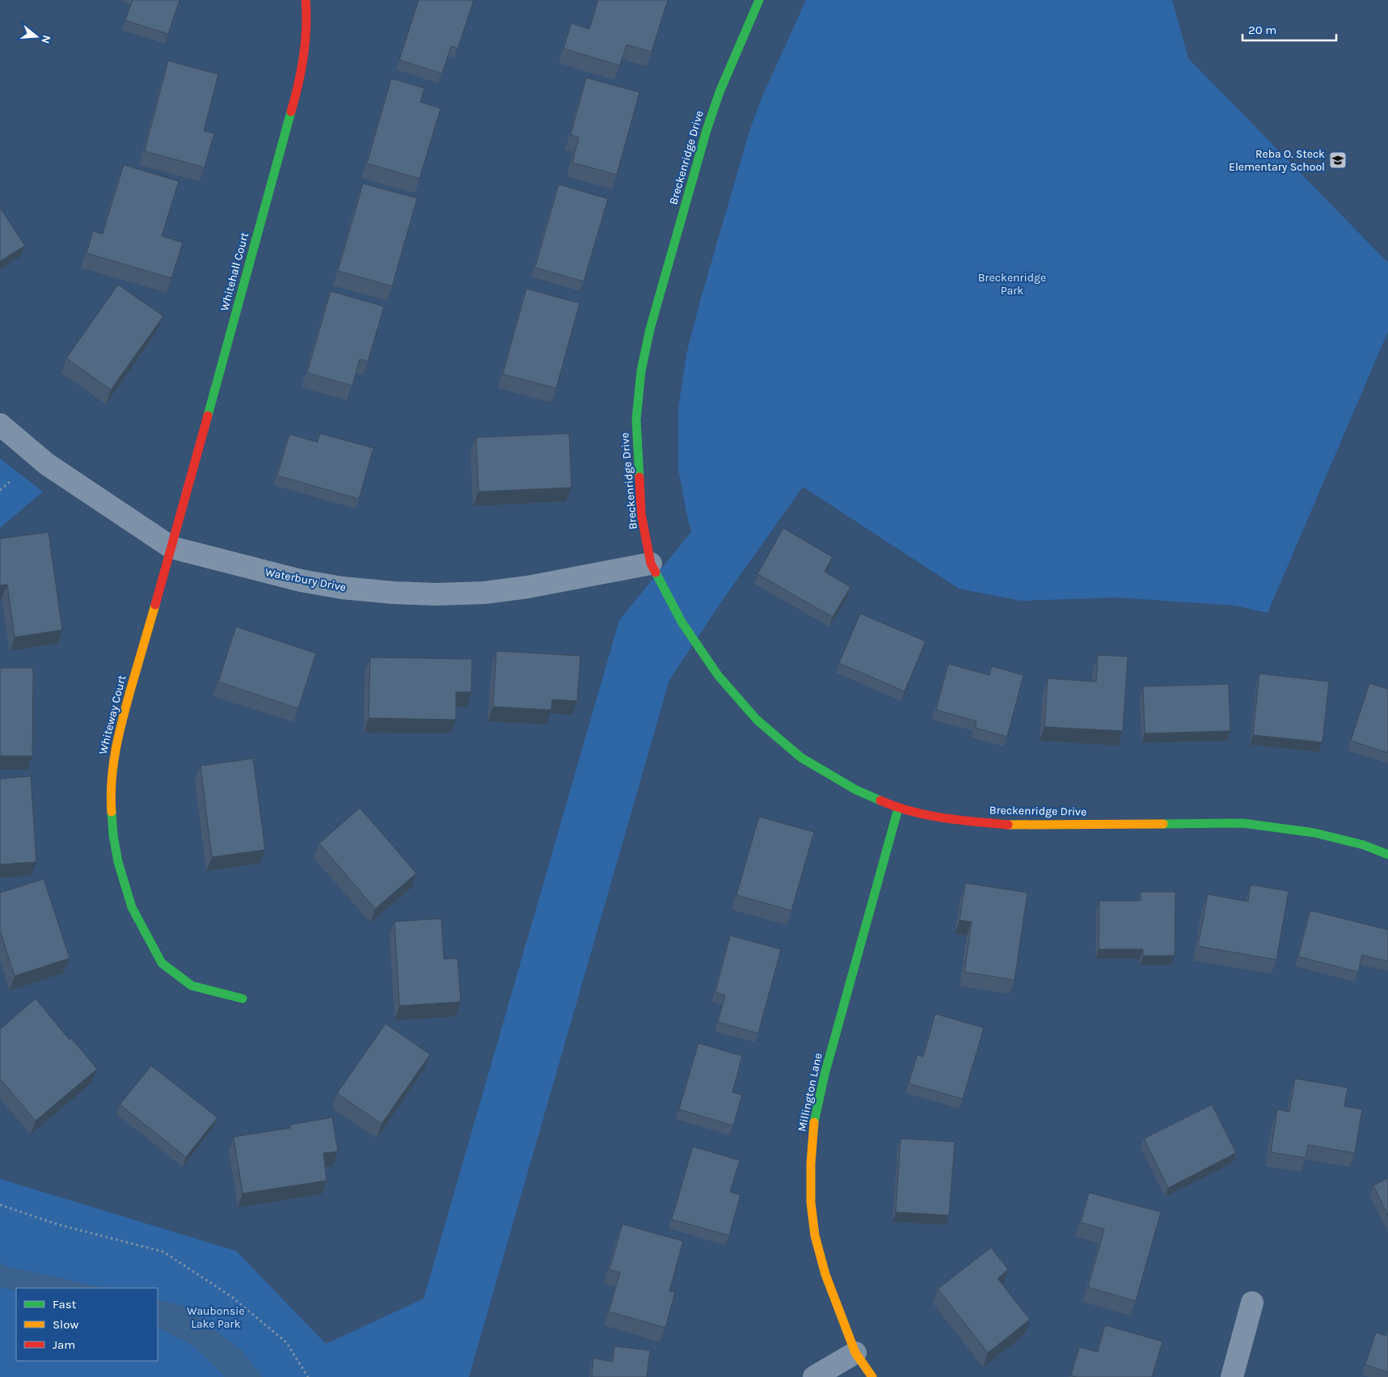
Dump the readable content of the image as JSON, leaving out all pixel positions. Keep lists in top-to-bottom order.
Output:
{
  "streets": {
    "street": [
      "Breckenridge Drive",
      "Whitehall Court",
      "Waterbury Drive",
      "Whiteway Court",
      "Millington Lane"
    ]
  },
  "crossings": [
    ["Breckenridge Drive", "Waterbury Drive"],
    ["Breckenridge Drive", "Millington Lane"],
    ["Whitehall Court", "Waterbury Drive"],
    ["Whitehall Court", "Whiteway Court"],
    ["Waterbury Drive", "Whiteway Court"]
  ],
  "parks": ["Breckenridge Park", "Waubonsie Lake Park"],
  "places": {
    "school or university": ["Reba O. Steck Elementary School"]
  },
  "legend": ["Fast", "Slow", "Jam"],
  "scale_bar": "20 m",
  "north": "right"
}
